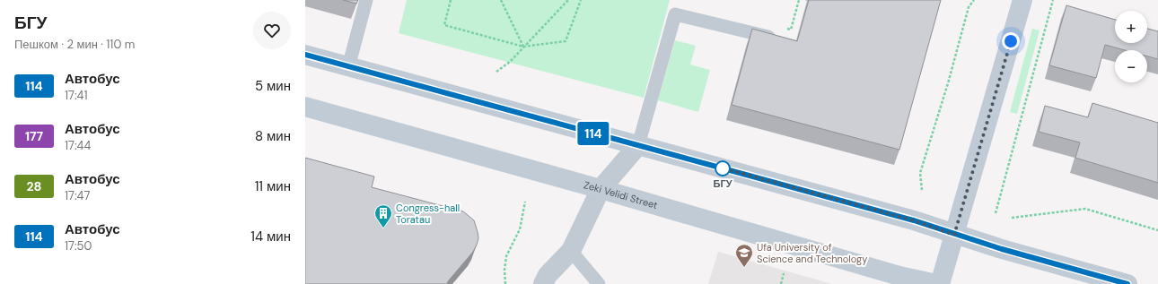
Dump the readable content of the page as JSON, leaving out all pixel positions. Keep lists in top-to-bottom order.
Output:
{
  "streets": {
    "main road": ["Zeki Velidi Street"]
  },
  "places": {
    "other": ["БГУ"],
    "building": ["Congress-hall Toratau"],
    "school or university": ["Ufa University of Science and Technology"]
  },
  "lines": ["bus line 114"],
  "page": {
    "heading": ["БГУ", "Пешком · 2 мин · 110 m"],
    "on_map": "114",
    "map_buttons": ["+", "−"],
    "list": [
      {
        "mark": "114",
        "name": "Автобус",
        "note": "17:41",
        "value": "5 мин"
      },
      {
        "mark": "177",
        "name": "Автобус",
        "note": "17:44",
        "value": "8 мин"
      },
      {
        "mark": "28",
        "name": "Автобус",
        "note": "17:47",
        "value": "11 мин"
      },
      {
        "mark": "114",
        "name": "Автобус",
        "note": "17:50",
        "value": "14 мин"
      }
    ]
  }
}
